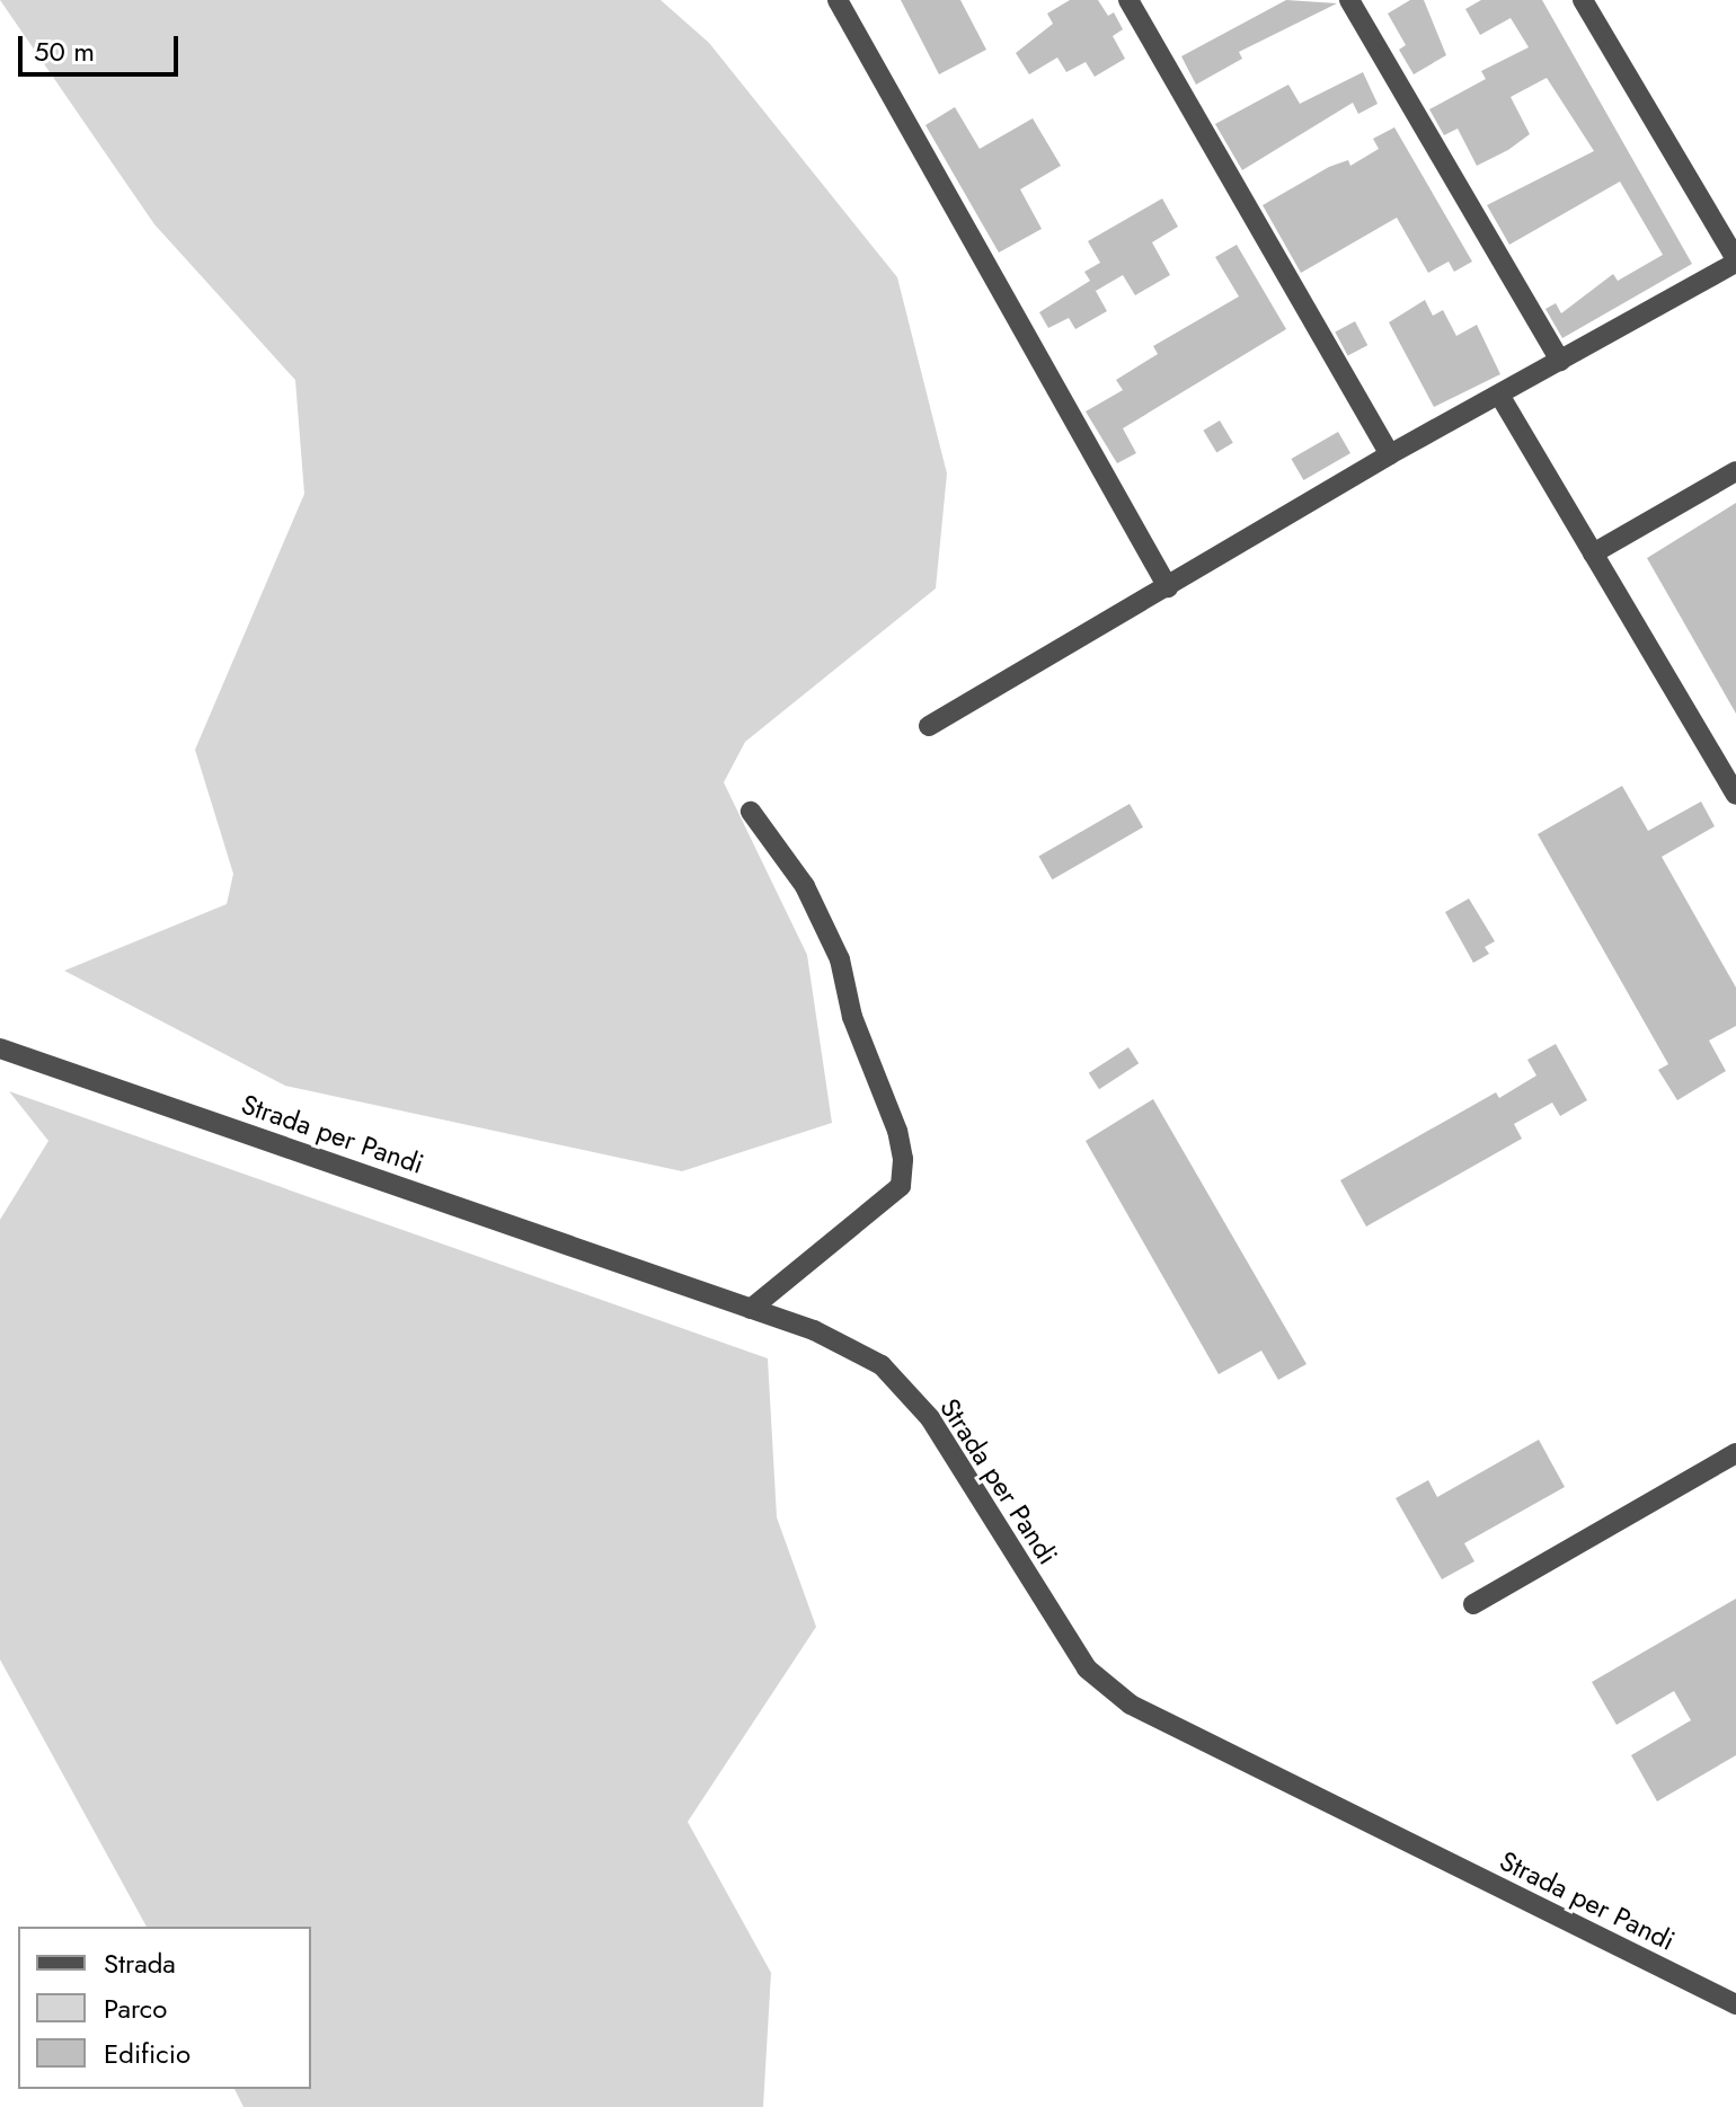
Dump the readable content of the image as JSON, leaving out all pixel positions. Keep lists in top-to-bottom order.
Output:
{
  "streets": {
    "street": ["Strada per Pandi"]
  },
  "legend": ["Strada", "Parco", "Edificio"],
  "scale_bar": "50 m"
}
